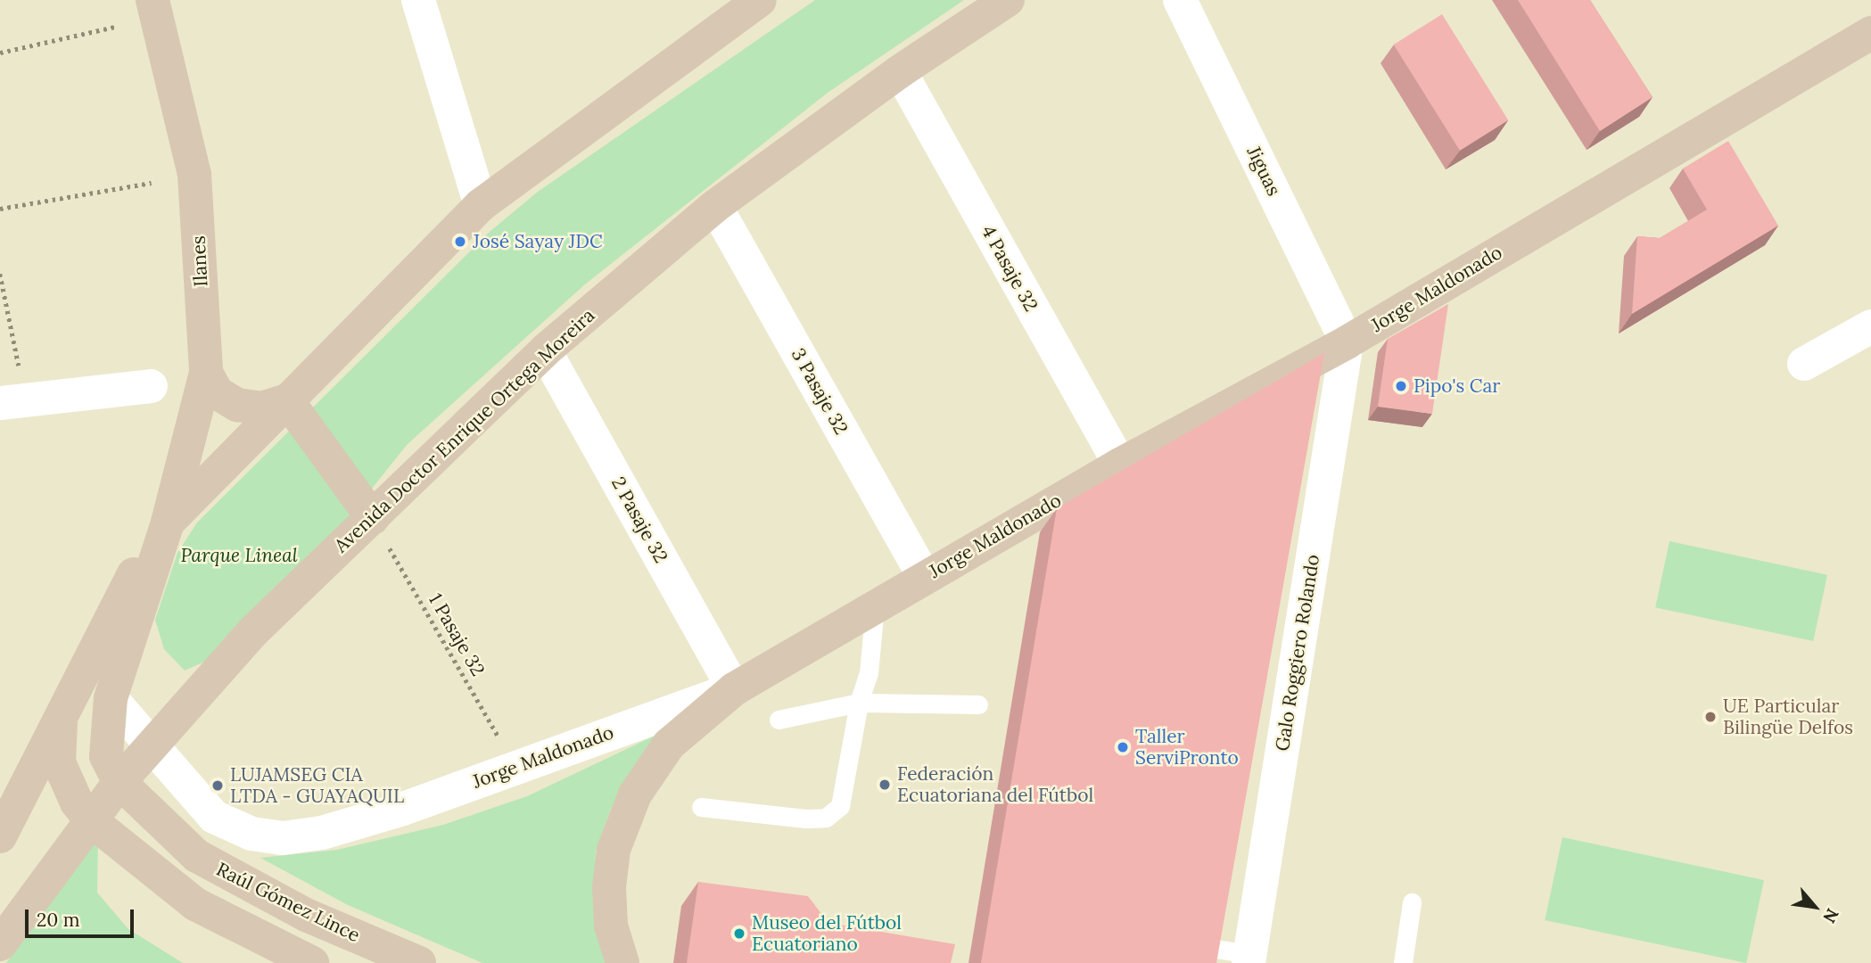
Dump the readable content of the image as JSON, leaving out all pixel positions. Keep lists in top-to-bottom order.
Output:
{
  "streets": {
    "main road": [
      "Ilanes",
      "Jorge Maldonado",
      "Avenida Doctor Enrique Ortega Moreira",
      "Raúl Gómez Lince"
    ],
    "street": [
      "Jiguas",
      "4 Pasaje 32",
      "3 Pasaje 32",
      "2 Pasaje 32",
      "Galo Roggiero Rolando"
    ],
    "path": ["1 Pasaje 32"]
  },
  "crossings": [
    ["Jiguas", "Jorge Maldonado"],
    ["Jiguas", "Galo Roggiero Rolando"],
    ["Ilanes", "Raúl Gómez Lince"],
    ["4 Pasaje 32", "Jorge Maldonado"],
    ["4 Pasaje 32", "Avenida Doctor Enrique Ortega Moreira"],
    ["Jorge Maldonado", "3 Pasaje 32"],
    ["Jorge Maldonado", "Avenida Doctor Enrique Ortega Moreira"],
    ["Jorge Maldonado", "2 Pasaje 32"],
    ["Jorge Maldonado", "1 Pasaje 32"],
    ["Jorge Maldonado", "Galo Roggiero Rolando"],
    ["Jorge Maldonado", "Raúl Gómez Lince"],
    ["3 Pasaje 32", "Avenida Doctor Enrique Ortega Moreira"],
    ["Avenida Doctor Enrique Ortega Moreira", "2 Pasaje 32"],
    ["Avenida Doctor Enrique Ortega Moreira", "1 Pasaje 32"],
    ["Avenida Doctor Enrique Ortega Moreira", "Raúl Gómez Lince"]
  ],
  "parks": ["Parque Lineal"],
  "places": [
    "José Sayay JDC",
    "Pipo's Car",
    "UE Particular Bilingüe Delfos",
    "Taller ServiPronto",
    "Federación Ecuatoriana del Fútbol",
    "LUJAMSEG CIA LTDA - GUAYAQUIL",
    "Museo del Fútbol Ecuatoriano"
  ],
  "scale_bar": "20 m",
  "north": "bottom right"
}
